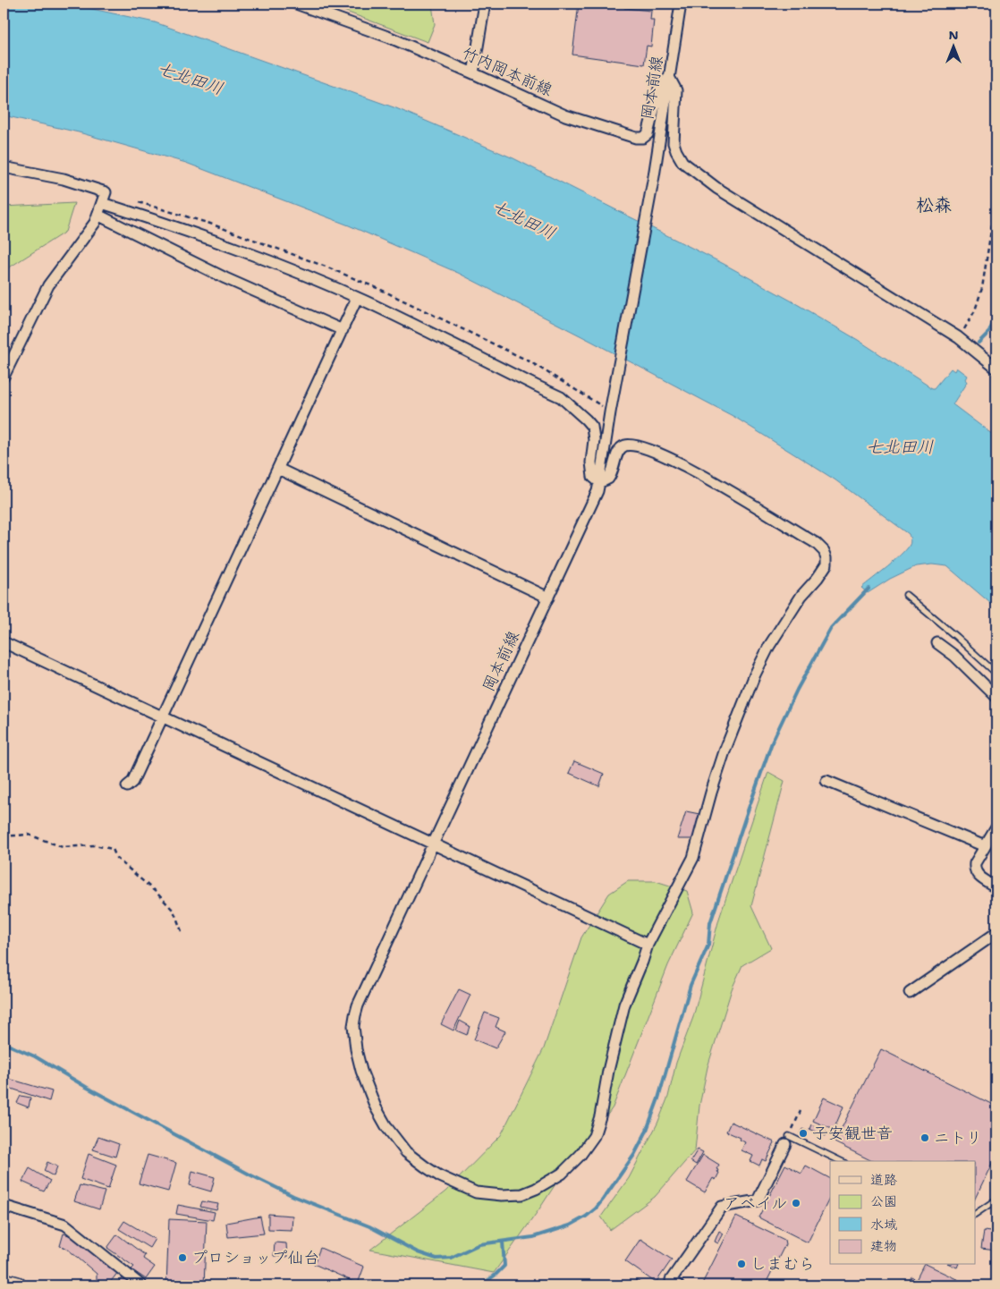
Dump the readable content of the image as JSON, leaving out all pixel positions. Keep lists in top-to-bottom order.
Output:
{
  "streets": {
    "street": ["竹内岡本前線", "岡本前線"]
  },
  "crossings": [
    ["竹内岡本前線", "岡本前線"]
  ],
  "districts": ["松森"],
  "water": ["七北田川"],
  "places": [
    "子安観世音",
    "ニトリ",
    "アベイル",
    "プロショップ仙台",
    "しまむら"
  ],
  "legend": [
    "道路",
    "公園",
    "水域",
    "建物"
  ],
  "north": "top"
}
